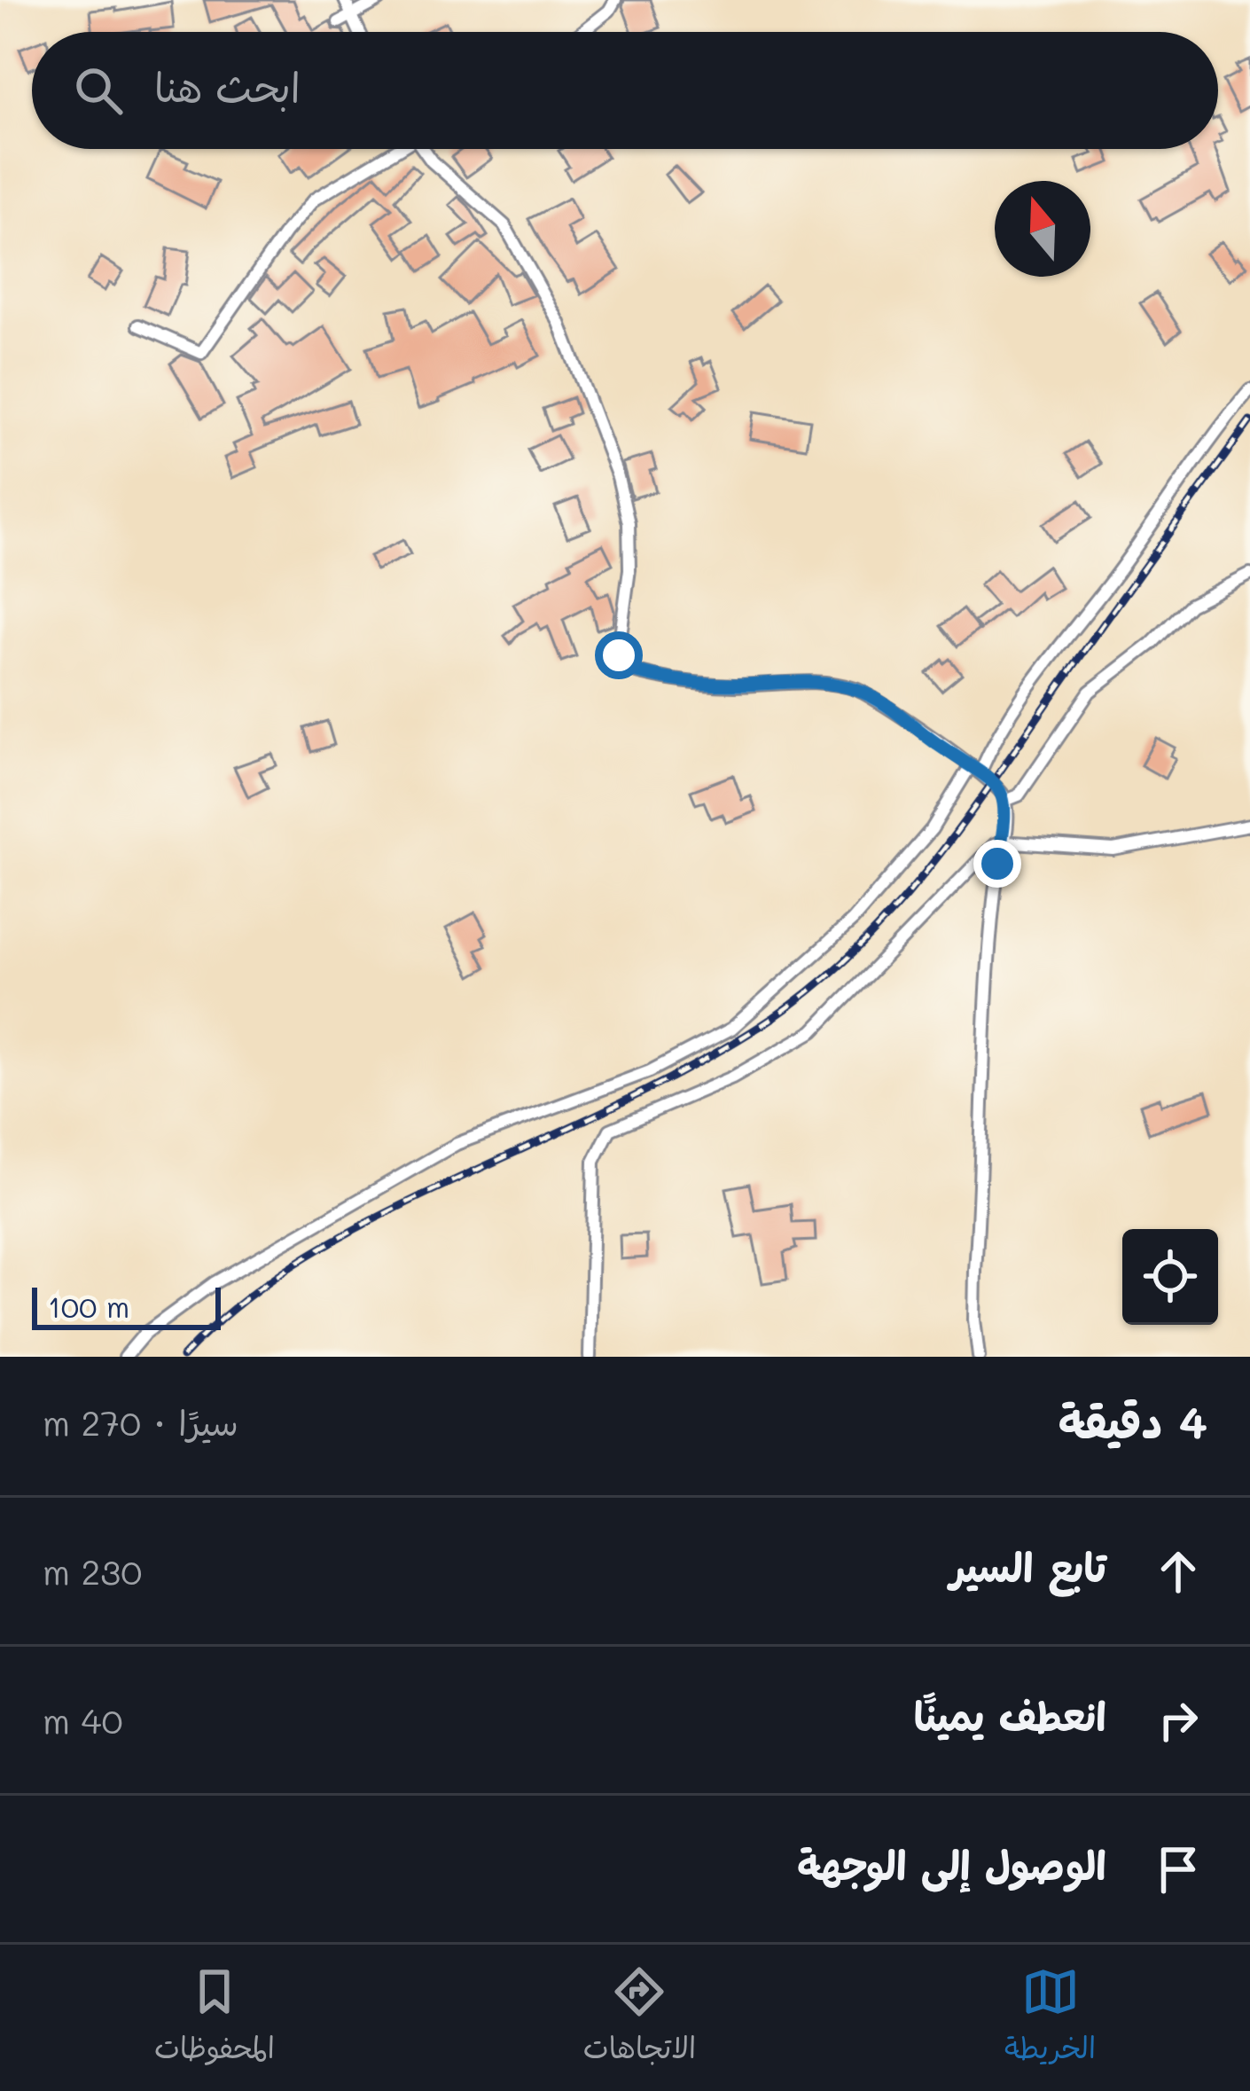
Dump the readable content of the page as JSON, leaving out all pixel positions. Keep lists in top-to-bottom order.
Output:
{
  "scale_bar": "100 m",
  "north": "top",
  "page": {
    "search": "ابحث هنا",
    "scale": "100 m",
    "heading": ["4 دقيقة", "سيرًا · 270 m"],
    "list": [
      ["تابع السير", "230 m"],
      ["انعطف يمينًا", "40 m"],
      "الوصول إلى الوجهة"
    ],
    "nav": ["الخريطة", "الاتجاهات", "المحفوظات"]
  }
}
